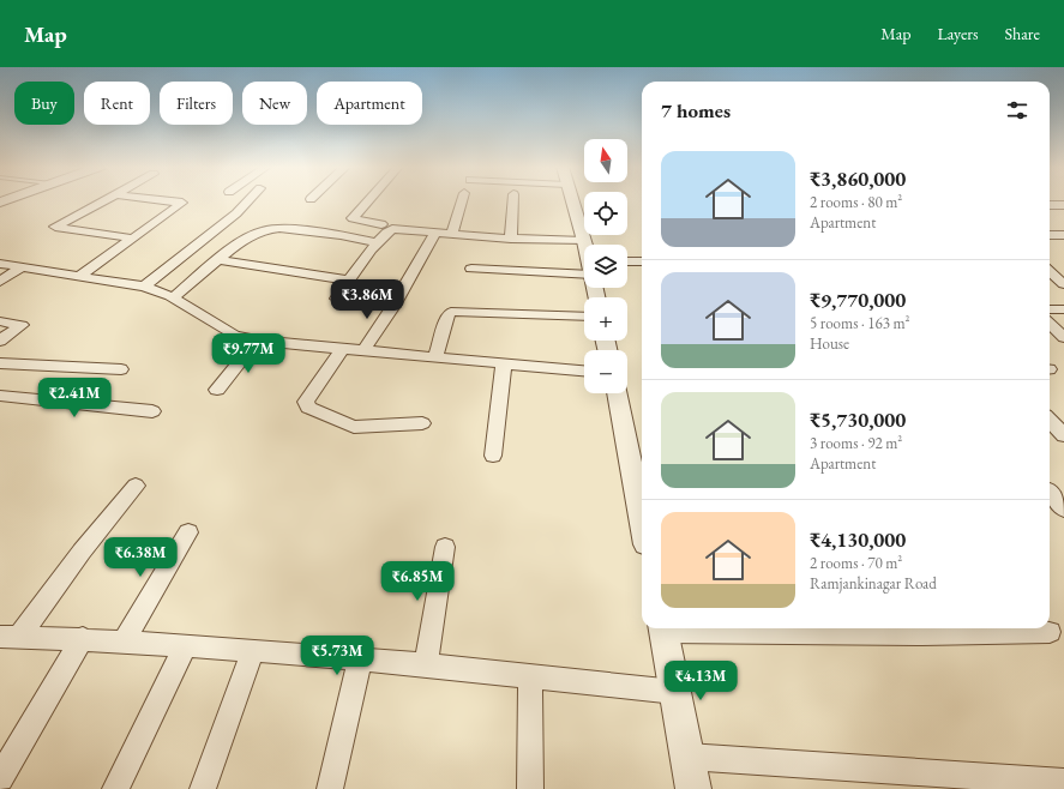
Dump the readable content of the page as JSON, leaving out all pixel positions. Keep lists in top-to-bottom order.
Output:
{
  "north": "top",
  "page": {
    "header": "Map",
    "nav": ["Map", "Layers", "Share"],
    "chip": [
      "Buy",
      "Rent",
      "Filters",
      "New",
      "Apartment"
    ],
    "heading": "7 homes",
    "map_buttons": ["+", "−"],
    "list": [
      {
        "name": "₹3,860,000",
        "note": "2 rooms · 80 m² · Apartment"
      },
      {
        "name": "₹9,770,000",
        "note": "5 rooms · 163 m² · House"
      },
      {
        "name": "₹5,730,000",
        "note": "3 rooms · 92 m² · Apartment"
      },
      {
        "name": "₹4,130,000",
        "note": "2 rooms · 70 m² · Ramjankinagar Road"
      }
    ],
    "price": [
      "₹3.86M",
      "₹9.77M",
      "₹2.41M",
      "₹6.38M",
      "₹6.85M",
      "₹5.73M",
      "₹4.13M"
    ]
  }
}
